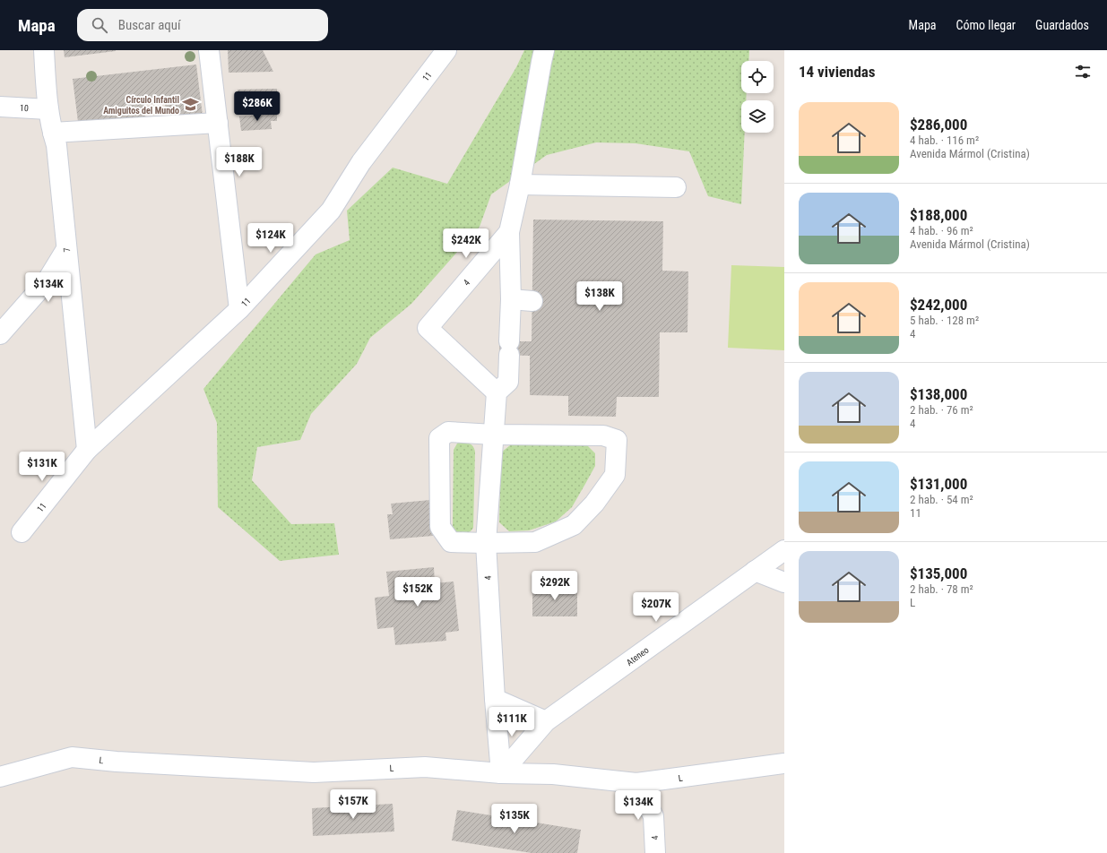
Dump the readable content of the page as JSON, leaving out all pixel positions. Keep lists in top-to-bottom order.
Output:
{
  "streets": {
    "street": [
      "11",
      "10",
      "7",
      "4",
      "Ateneo",
      "L"
    ]
  },
  "crossings": [
    ["11", "7"],
    ["10", "7"],
    ["4", "Ateneo"],
    ["4", "L"],
    ["Ateneo", "L"]
  ],
  "places": {
    "school or university": ["Círculo Infantil Amiguitos del Mundo"]
  },
  "page": {
    "header": "Mapa",
    "search": "Buscar aquí",
    "nav": ["Mapa", "Cómo llegar", "Guardados"],
    "heading": "14 viviendas",
    "price": [
      "$286K",
      "$188K",
      "$124K",
      "$242K",
      "$134K",
      "$138K",
      "$131K",
      "$292K",
      "$152K",
      "$207K",
      "$111K",
      "$157K",
      "$134K",
      "$135K"
    ],
    "list": [
      {
        "name": "$286,000",
        "note": "4 hab. · 116 m² · Avenida Mármol (Cristina)"
      },
      {
        "name": "$188,000",
        "note": "4 hab. · 96 m² · Avenida Mármol (Cristina)"
      },
      {
        "name": "$242,000",
        "note": "5 hab. · 128 m² · 4"
      },
      {
        "name": "$138,000",
        "note": "2 hab. · 76 m² · 4"
      },
      {
        "name": "$131,000",
        "note": "2 hab. · 54 m² · 11"
      },
      {
        "name": "$135,000",
        "note": "2 hab. · 78 m² · L"
      }
    ]
  }
}
